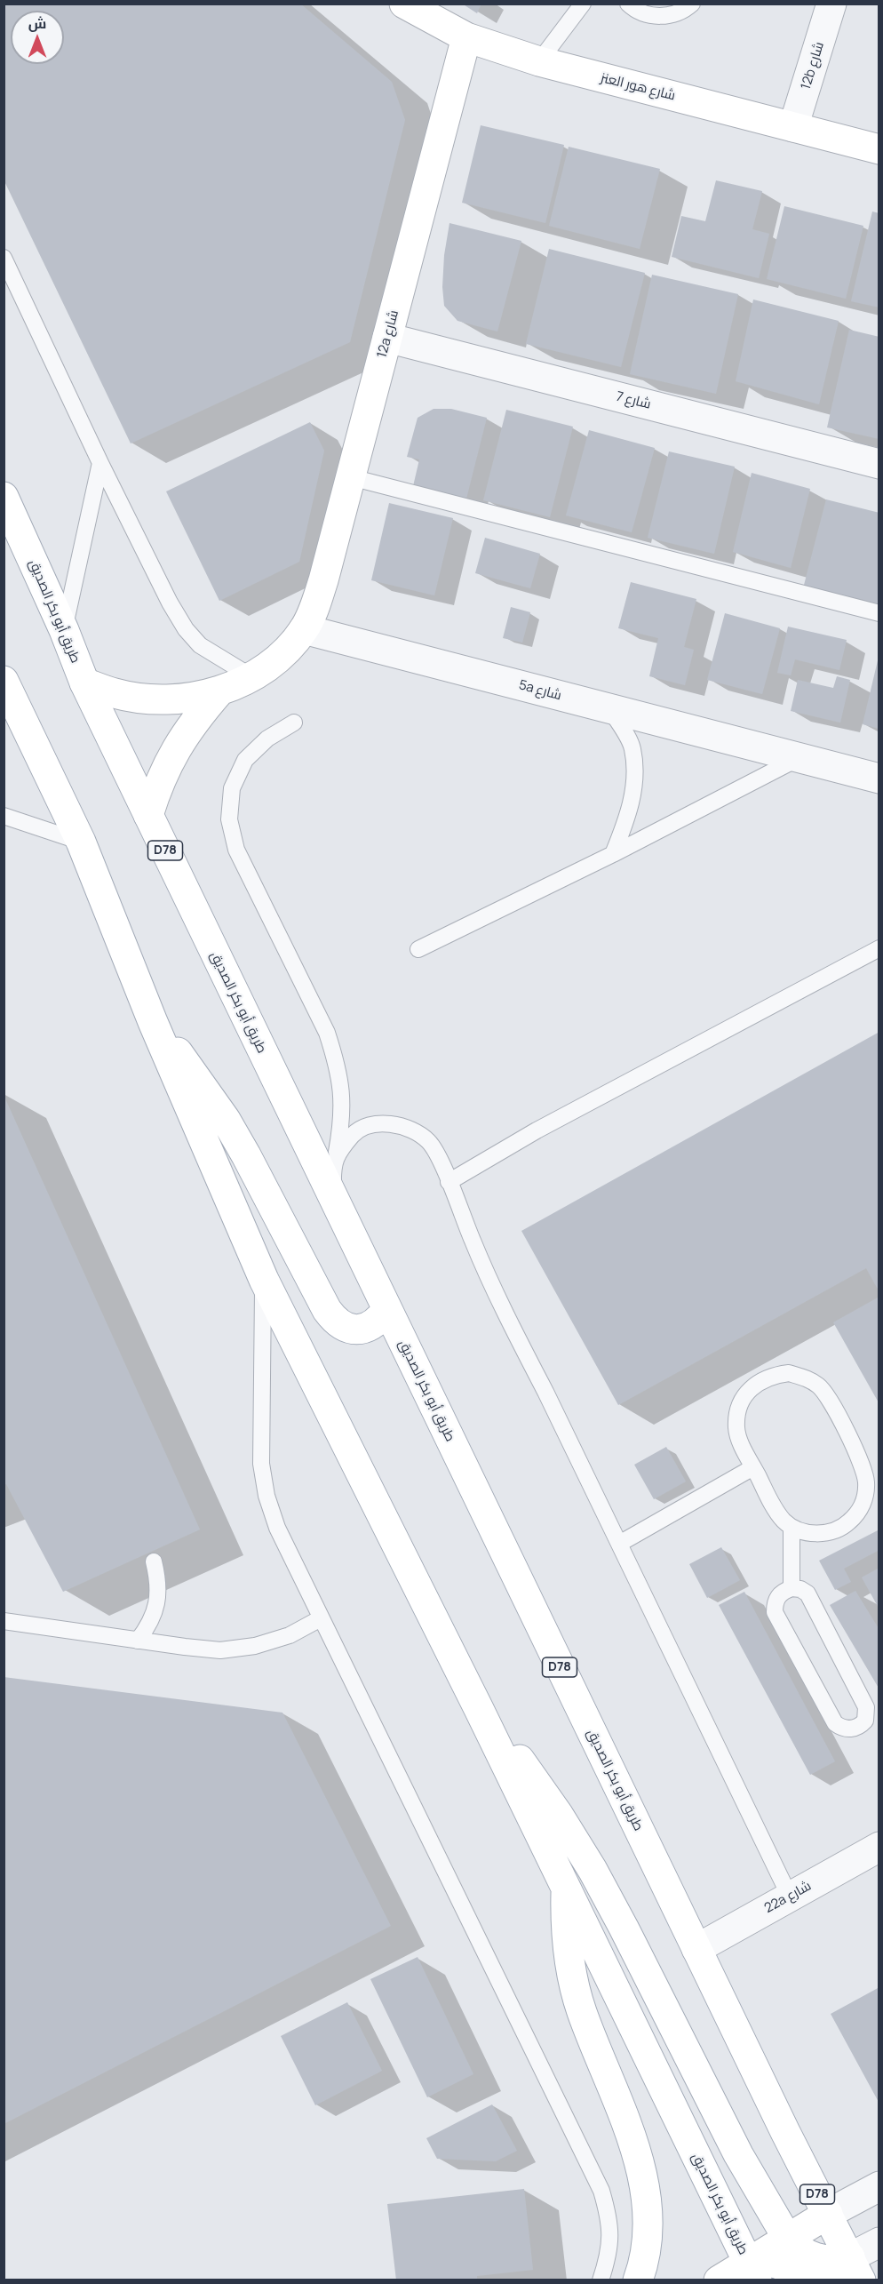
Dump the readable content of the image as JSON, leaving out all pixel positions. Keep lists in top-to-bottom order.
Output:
{
  "streets": {
    "main road": [
      "شارع هور العنز",
      "12a شارع",
      "طريق أبو بكر الصديق",
      "D78"
    ],
    "street": [
      "12b شارع",
      "شارع 7",
      "5a شارع",
      "22a شارع"
    ]
  },
  "crossings": [
    ["12b شارع", "شارع هور العنز"],
    ["شارع هور العنز", "12a شارع"],
    ["12a شارع", "شارع 7"],
    ["12a شارع", "5a شارع"],
    ["طريق أبو بكر الصديق", "22a شارع"]
  ],
  "north": "top"
}
